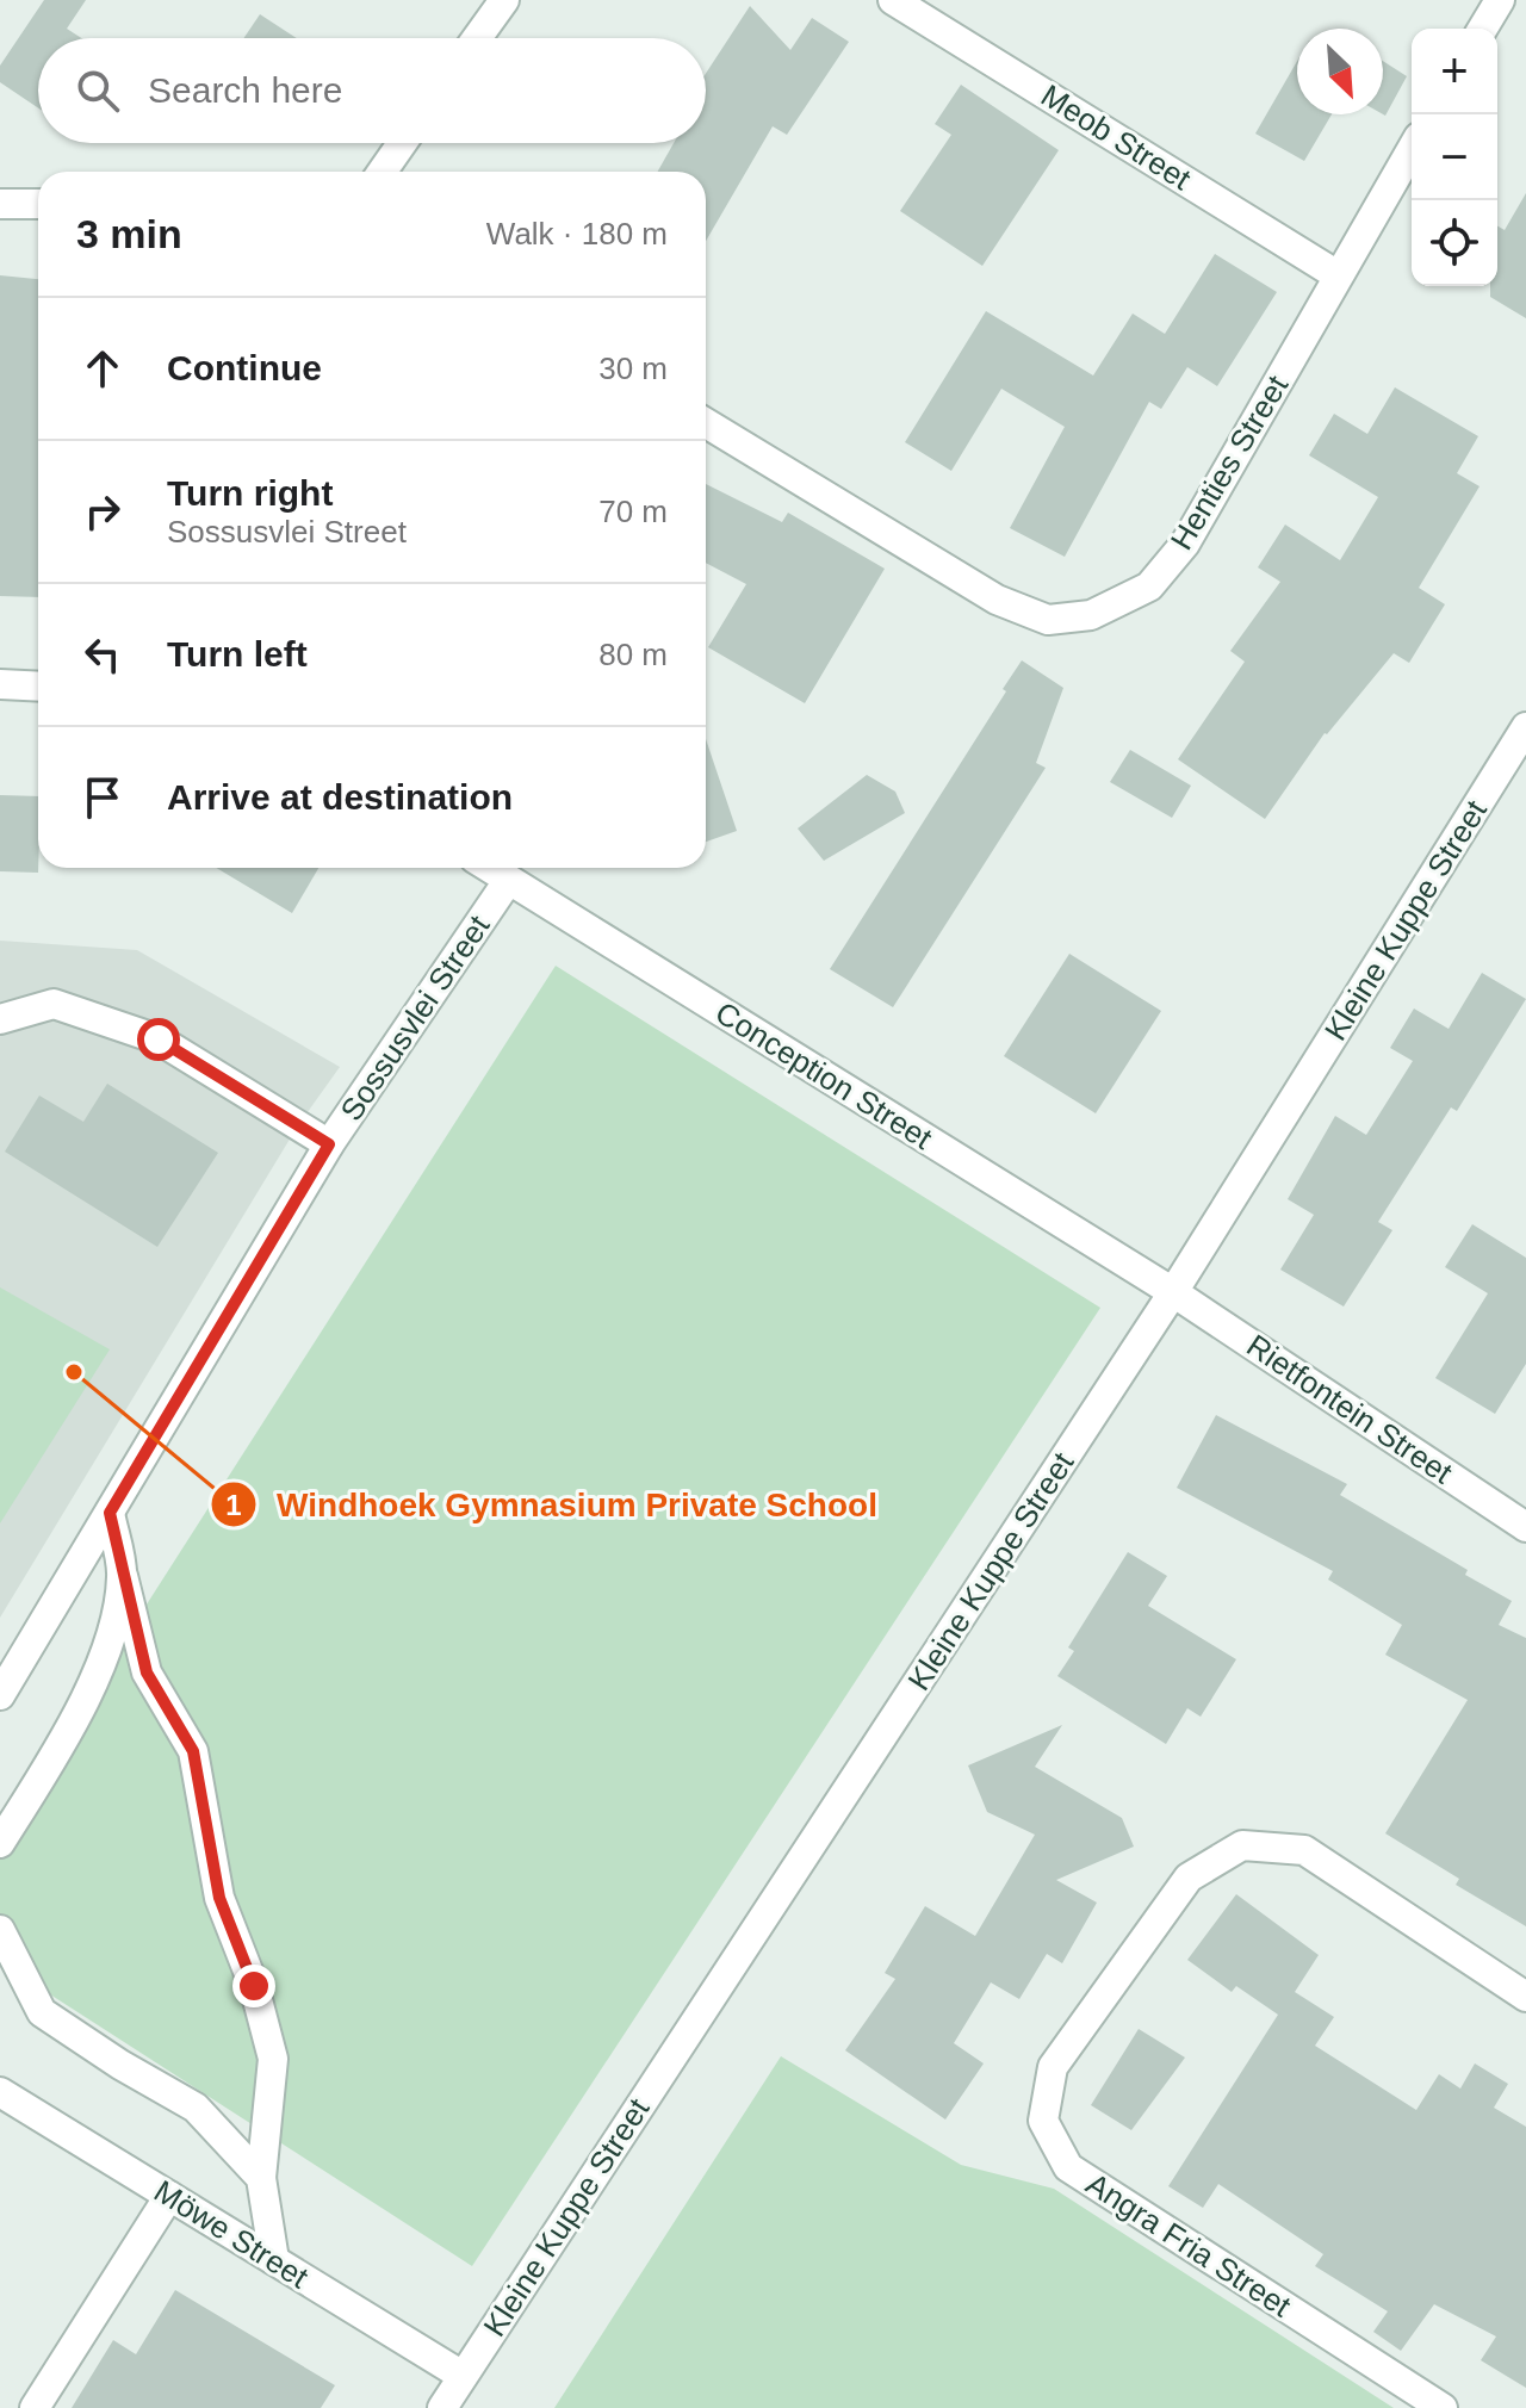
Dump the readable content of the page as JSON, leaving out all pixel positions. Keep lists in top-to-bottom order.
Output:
{
  "streets": {
    "street": [
      "Meob Street",
      "Henties Street",
      "Kleine Kuppe Street",
      "Sossusvlei Street",
      "Conception Street",
      "Rietfontein Street",
      "Möwe Street",
      "Angra Fria Street"
    ]
  },
  "crossings": [
    ["Meob Street", "Henties Street"],
    ["Kleine Kuppe Street", "Conception Street"],
    ["Kleine Kuppe Street", "Rietfontein Street"],
    ["Kleine Kuppe Street", "Möwe Street"],
    ["Sossusvlei Street", "Conception Street"],
    ["Conception Street", "Rietfontein Street"]
  ],
  "places": ["Windhoek Gymnasium Private School"],
  "north": "bottom right",
  "page": {
    "map_buttons": ["+", "−"],
    "search": "Search here",
    "heading": ["3 min", "Walk · 180 m"],
    "list": [
      ["Continue", "30 m"],
      ["Turn right", "Sossusvlei Street", "70 m"],
      ["Turn left", "80 m"],
      "Arrive at destination"
    ]
  }
}
